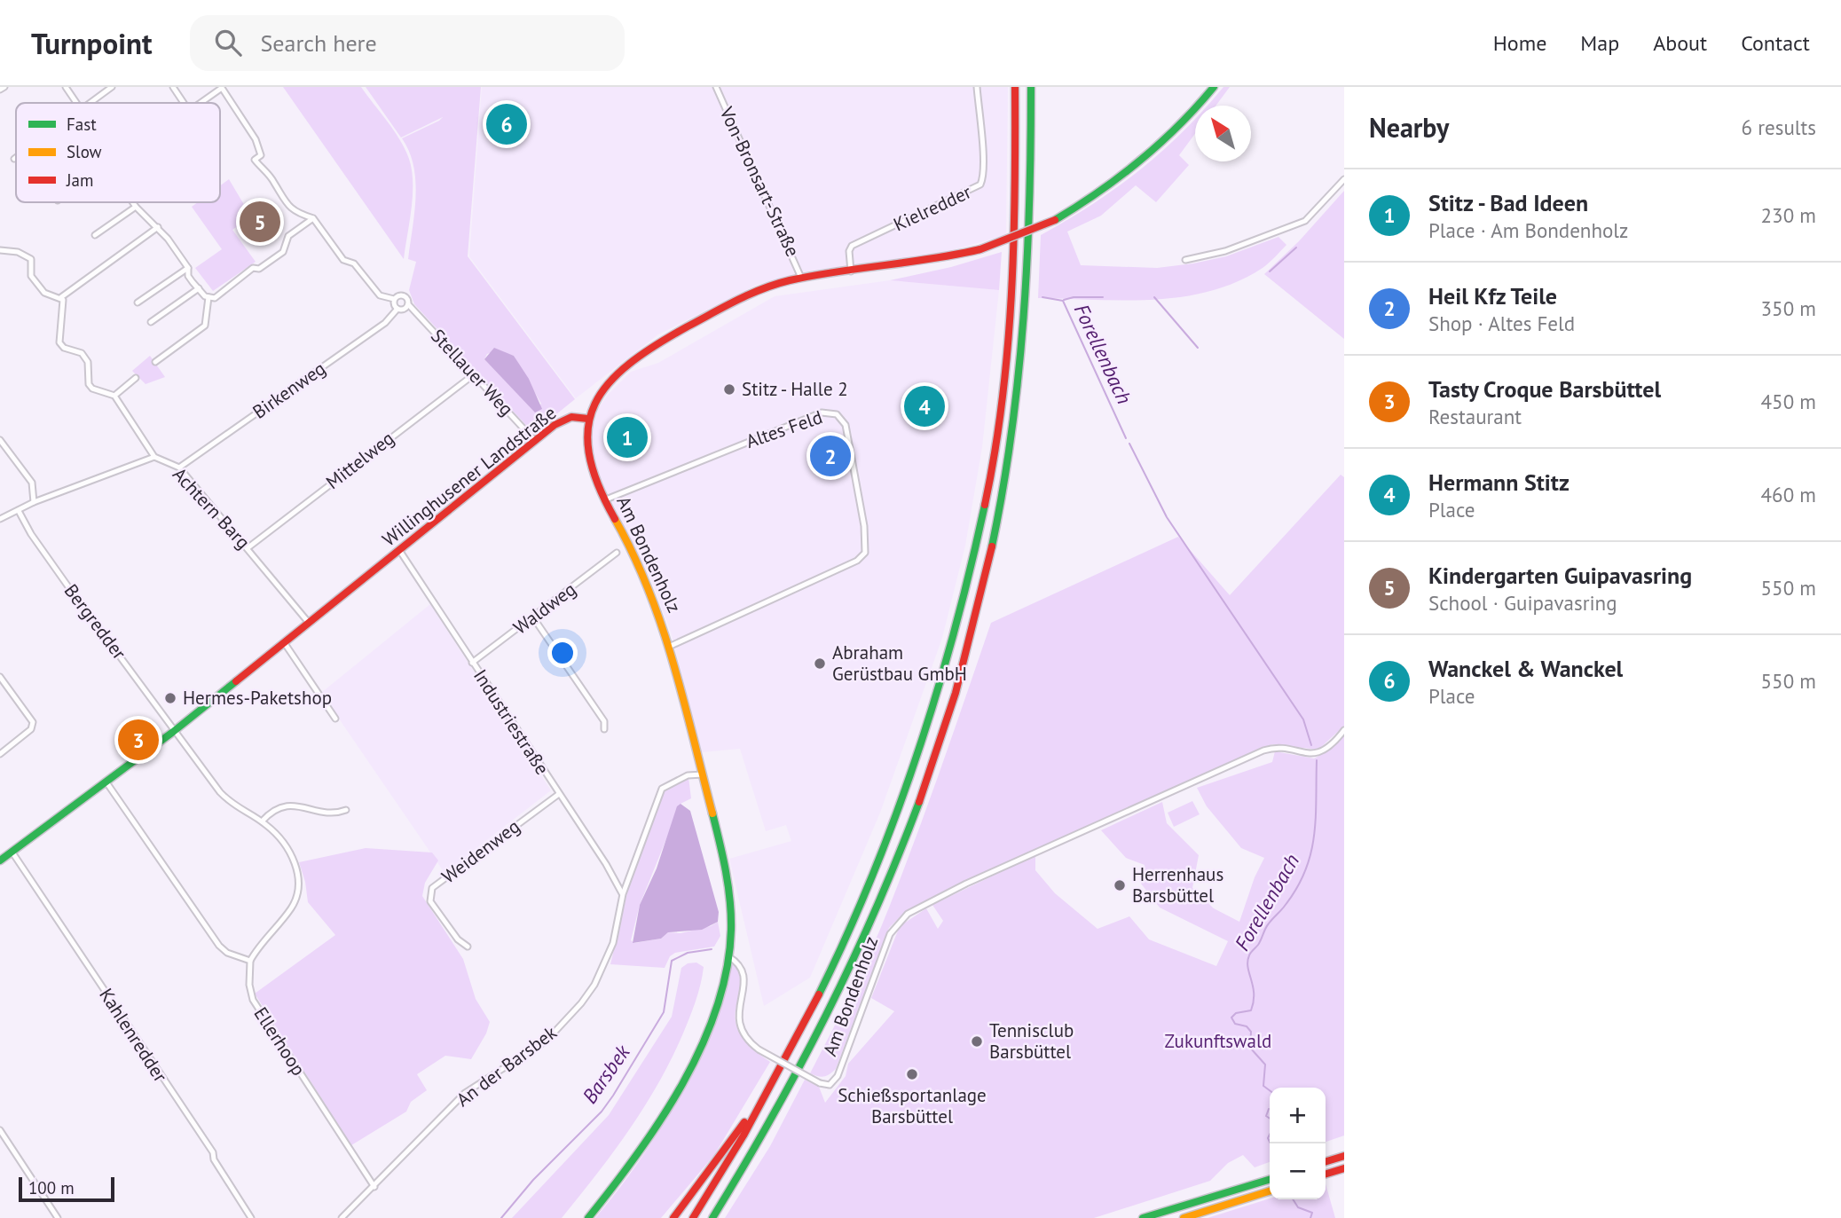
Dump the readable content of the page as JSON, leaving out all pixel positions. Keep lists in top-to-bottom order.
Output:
{
  "streets": {
    "main road": ["Willinghusener Landstraße", "Am Bondenholz"],
    "street": [
      "Von-Bronsart-Straße",
      "Kielredder",
      "Stellauer Weg",
      "Birkenweg",
      "Altes Feld",
      "Mittelweg",
      "Achtern Barg",
      "Waldweg",
      "Bergredder",
      "Industriestraße",
      "Weidenweg",
      "Kahlenredder",
      "Ellerhoop",
      "An der Barsbek"
    ]
  },
  "crossings": [
    ["Von-Bronsart-Straße", "Willinghusener Landstraße"],
    ["Kielredder", "Willinghusener Landstraße"],
    ["Stellauer Weg", "Birkenweg"],
    ["Stellauer Weg", "Mittelweg"],
    ["Stellauer Weg", "Willinghusener Landstraße"],
    ["Birkenweg", "Achtern Barg"],
    ["Altes Feld", "Am Bondenholz"],
    ["Mittelweg", "Achtern Barg"],
    ["Willinghusener Landstraße", "Achtern Barg"],
    ["Willinghusener Landstraße", "Am Bondenholz"],
    ["Willinghusener Landstraße", "Bergredder"],
    ["Willinghusener Landstraße", "Industriestraße"],
    ["Willinghusener Landstraße", "Kahlenredder"],
    ["Am Bondenholz", "An der Barsbek"],
    ["Waldweg", "Industriestraße"],
    ["Industriestraße", "Weidenweg"],
    ["Industriestraße", "An der Barsbek"],
    ["Ellerhoop", "An der Barsbek"]
  ],
  "water": ["Forellenbach", "Barsbek"],
  "parks": ["Zukunftswald"],
  "places": [
    "Stitz - Halle 2",
    "Abraham Gerüstbau GmbH",
    "Hermes-Paketshop",
    "Herrenhaus Barsbüttel",
    "Tennisclub Barsbüttel",
    "Schießsportanlage Barsbüttel"
  ],
  "legend": ["Fast", "Slow", "Jam"],
  "scale_bar": "100 m",
  "north": "top left",
  "page": {
    "header": "Turnpoint",
    "search": "Search here",
    "nav": [
      "Home",
      "Map",
      "About",
      "Contact"
    ],
    "heading": ["Nearby", "6 results"],
    "pins": [
      "6",
      "5",
      "4",
      "1",
      "2",
      "3"
    ],
    "list": [
      {
        "mark": "1",
        "name": "Stitz - Bad Ideen",
        "note": "Place · Am Bondenholz",
        "value": "230 m"
      },
      {
        "mark": "2",
        "name": "Heil Kfz Teile",
        "note": "Shop · Altes Feld",
        "value": "350 m"
      },
      {
        "mark": "3",
        "name": "Tasty Croque Barsbüttel",
        "note": "Restaurant",
        "value": "450 m"
      },
      {
        "mark": "4",
        "name": "Hermann Stitz",
        "note": "Place",
        "value": "460 m"
      },
      {
        "mark": "5",
        "name": "Kindergarten Guipavasring",
        "note": "School · Guipavasring",
        "value": "550 m"
      },
      {
        "mark": "6",
        "name": "Wanckel & Wanckel",
        "note": "Place",
        "value": "550 m"
      }
    ],
    "map_buttons": ["+", "−"],
    "scale": "100 m"
  }
}
